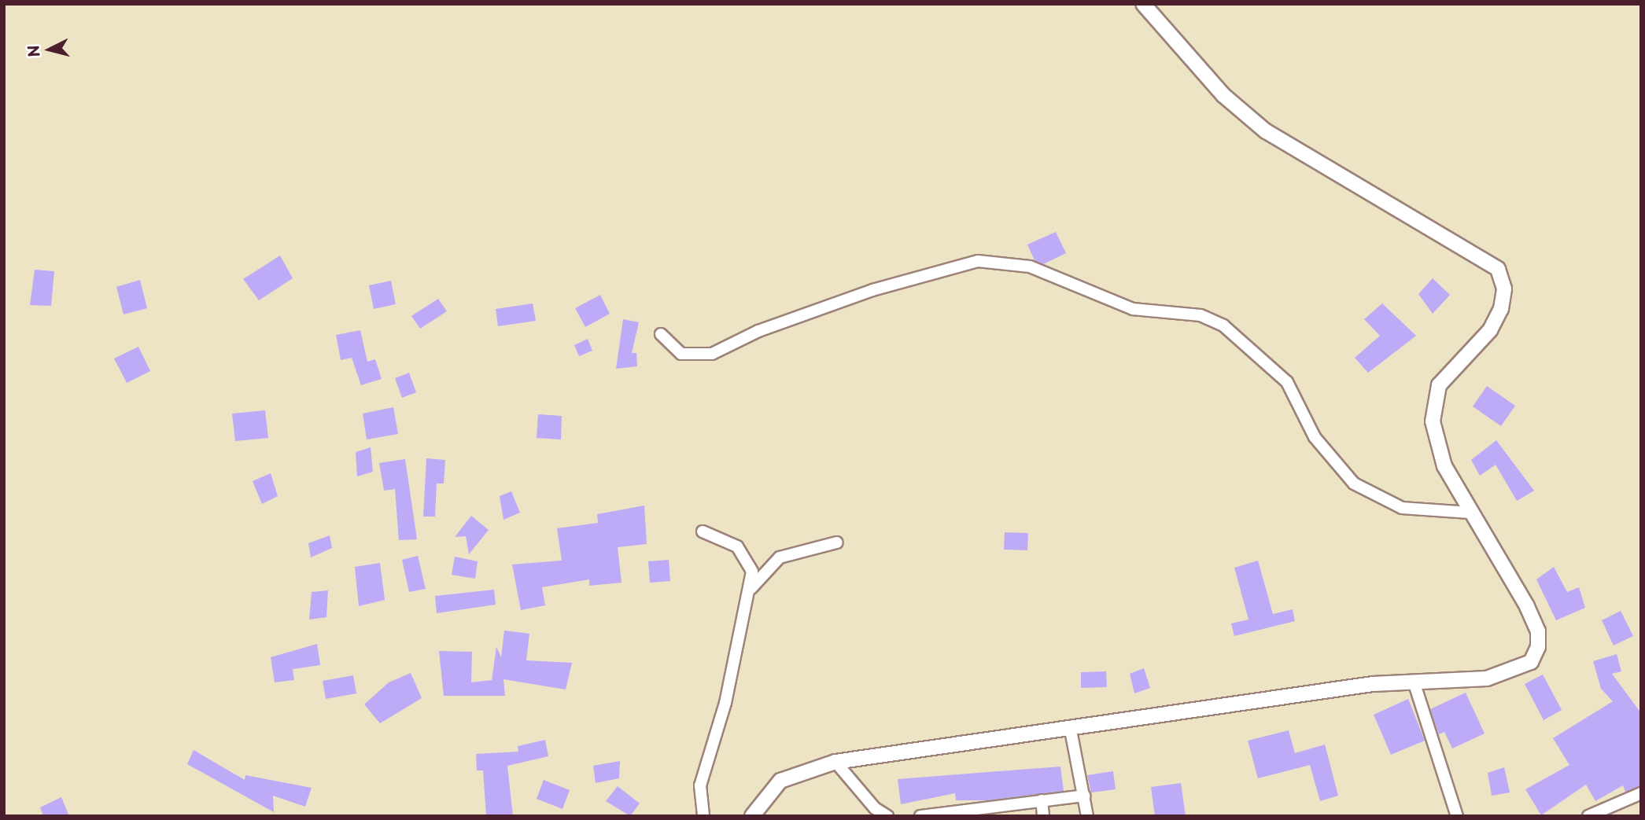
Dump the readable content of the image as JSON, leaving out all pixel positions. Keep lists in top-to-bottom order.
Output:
{
  "north": "left"
}
